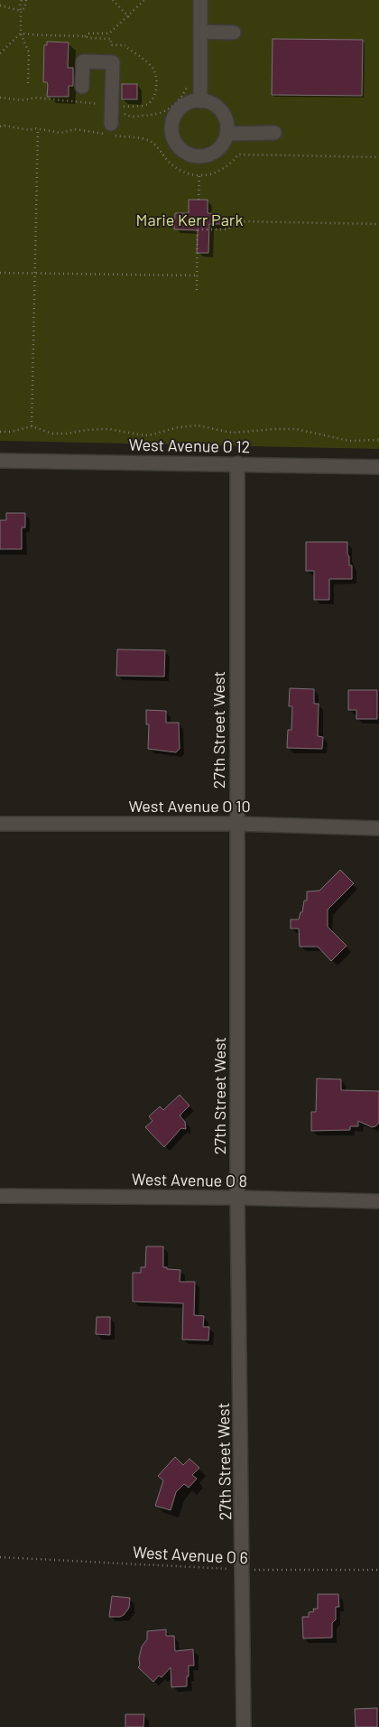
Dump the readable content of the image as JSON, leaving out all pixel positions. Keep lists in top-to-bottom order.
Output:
{
  "streets": {
    "street": [
      "West Avenue O 12",
      "27th Street West",
      "West Avenue O 10",
      "West Avenue O 8"
    ],
    "path": ["West Avenue O 6"]
  },
  "crossings": [
    ["West Avenue O 12", "27th Street West"],
    ["27th Street West", "West Avenue O 10"],
    ["27th Street West", "West Avenue O 8"],
    ["27th Street West", "West Avenue O 6"]
  ],
  "parks": ["Marie Kerr Park"]
}
